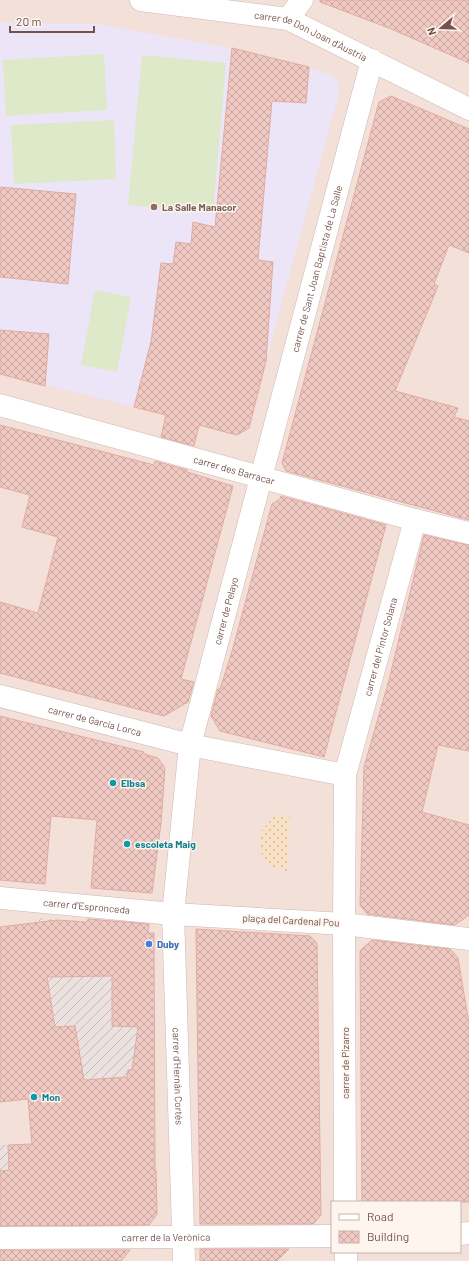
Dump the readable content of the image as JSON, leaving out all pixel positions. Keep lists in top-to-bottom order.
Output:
{
  "streets": {
    "street": [
      "carrer de Don Joan d'Àustria",
      "carrer de Sant Joan Baptista de La Salle",
      "carrer des Barracar",
      "carrer de Pelayo",
      "carrer del Pintor Solana",
      "carrer de García Lorca",
      "carrer d'Espronceda",
      "plaça del Cardenal Pou",
      "carrer de Pizarro",
      "carrer d'Hernán Cortés",
      "carrer de la Verònica"
    ]
  },
  "crossings": [
    ["carrer de Don Joan d'Àustria", "carrer de Sant Joan Baptista de La Salle"],
    ["carrer de Sant Joan Baptista de La Salle", "carrer des Barracar"],
    ["carrer de Sant Joan Baptista de La Salle", "carrer de Pelayo"],
    ["carrer des Barracar", "carrer de Pelayo"],
    ["carrer des Barracar", "carrer del Pintor Solana"],
    ["carrer de Pelayo", "carrer de García Lorca"],
    ["carrer del Pintor Solana", "plaça del Cardenal Pou"],
    ["carrer d'Espronceda", "plaça del Cardenal Pou"],
    ["carrer d'Espronceda", "carrer d'Hernán Cortés"],
    ["plaça del Cardenal Pou", "carrer de Pizarro"],
    ["plaça del Cardenal Pou", "carrer d'Hernán Cortés"],
    ["carrer d'Hernán Cortés", "carrer de la Verònica"]
  ],
  "places": [
    "La Salle Manacor",
    "Elbsa",
    "escoleta Maig",
    "Duby",
    "Mon"
  ],
  "legend": ["Road", "Building"],
  "scale_bar": "20 m",
  "north": "left"
}
